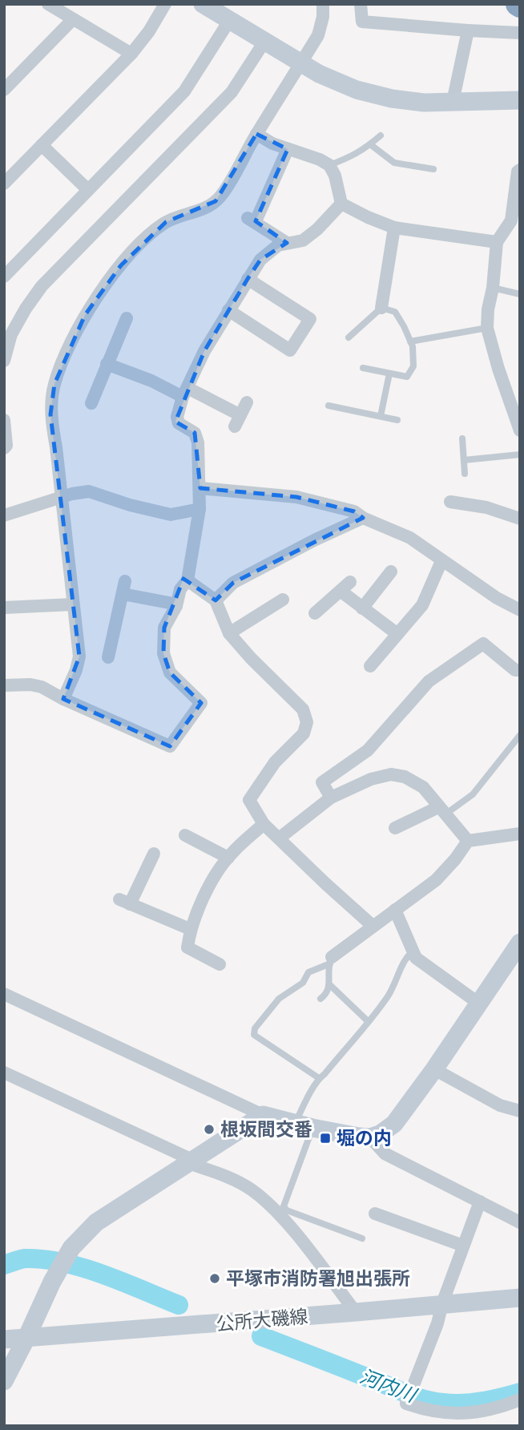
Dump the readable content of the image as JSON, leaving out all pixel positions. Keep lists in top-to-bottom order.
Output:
{
  "streets": {
    "street": ["公所大磯線"]
  },
  "water": ["河内川"],
  "places": {
    "other": ["根坂間交番", "平塚市消防署旭出張所"],
    "transit": ["堀の内"]
  }
}
